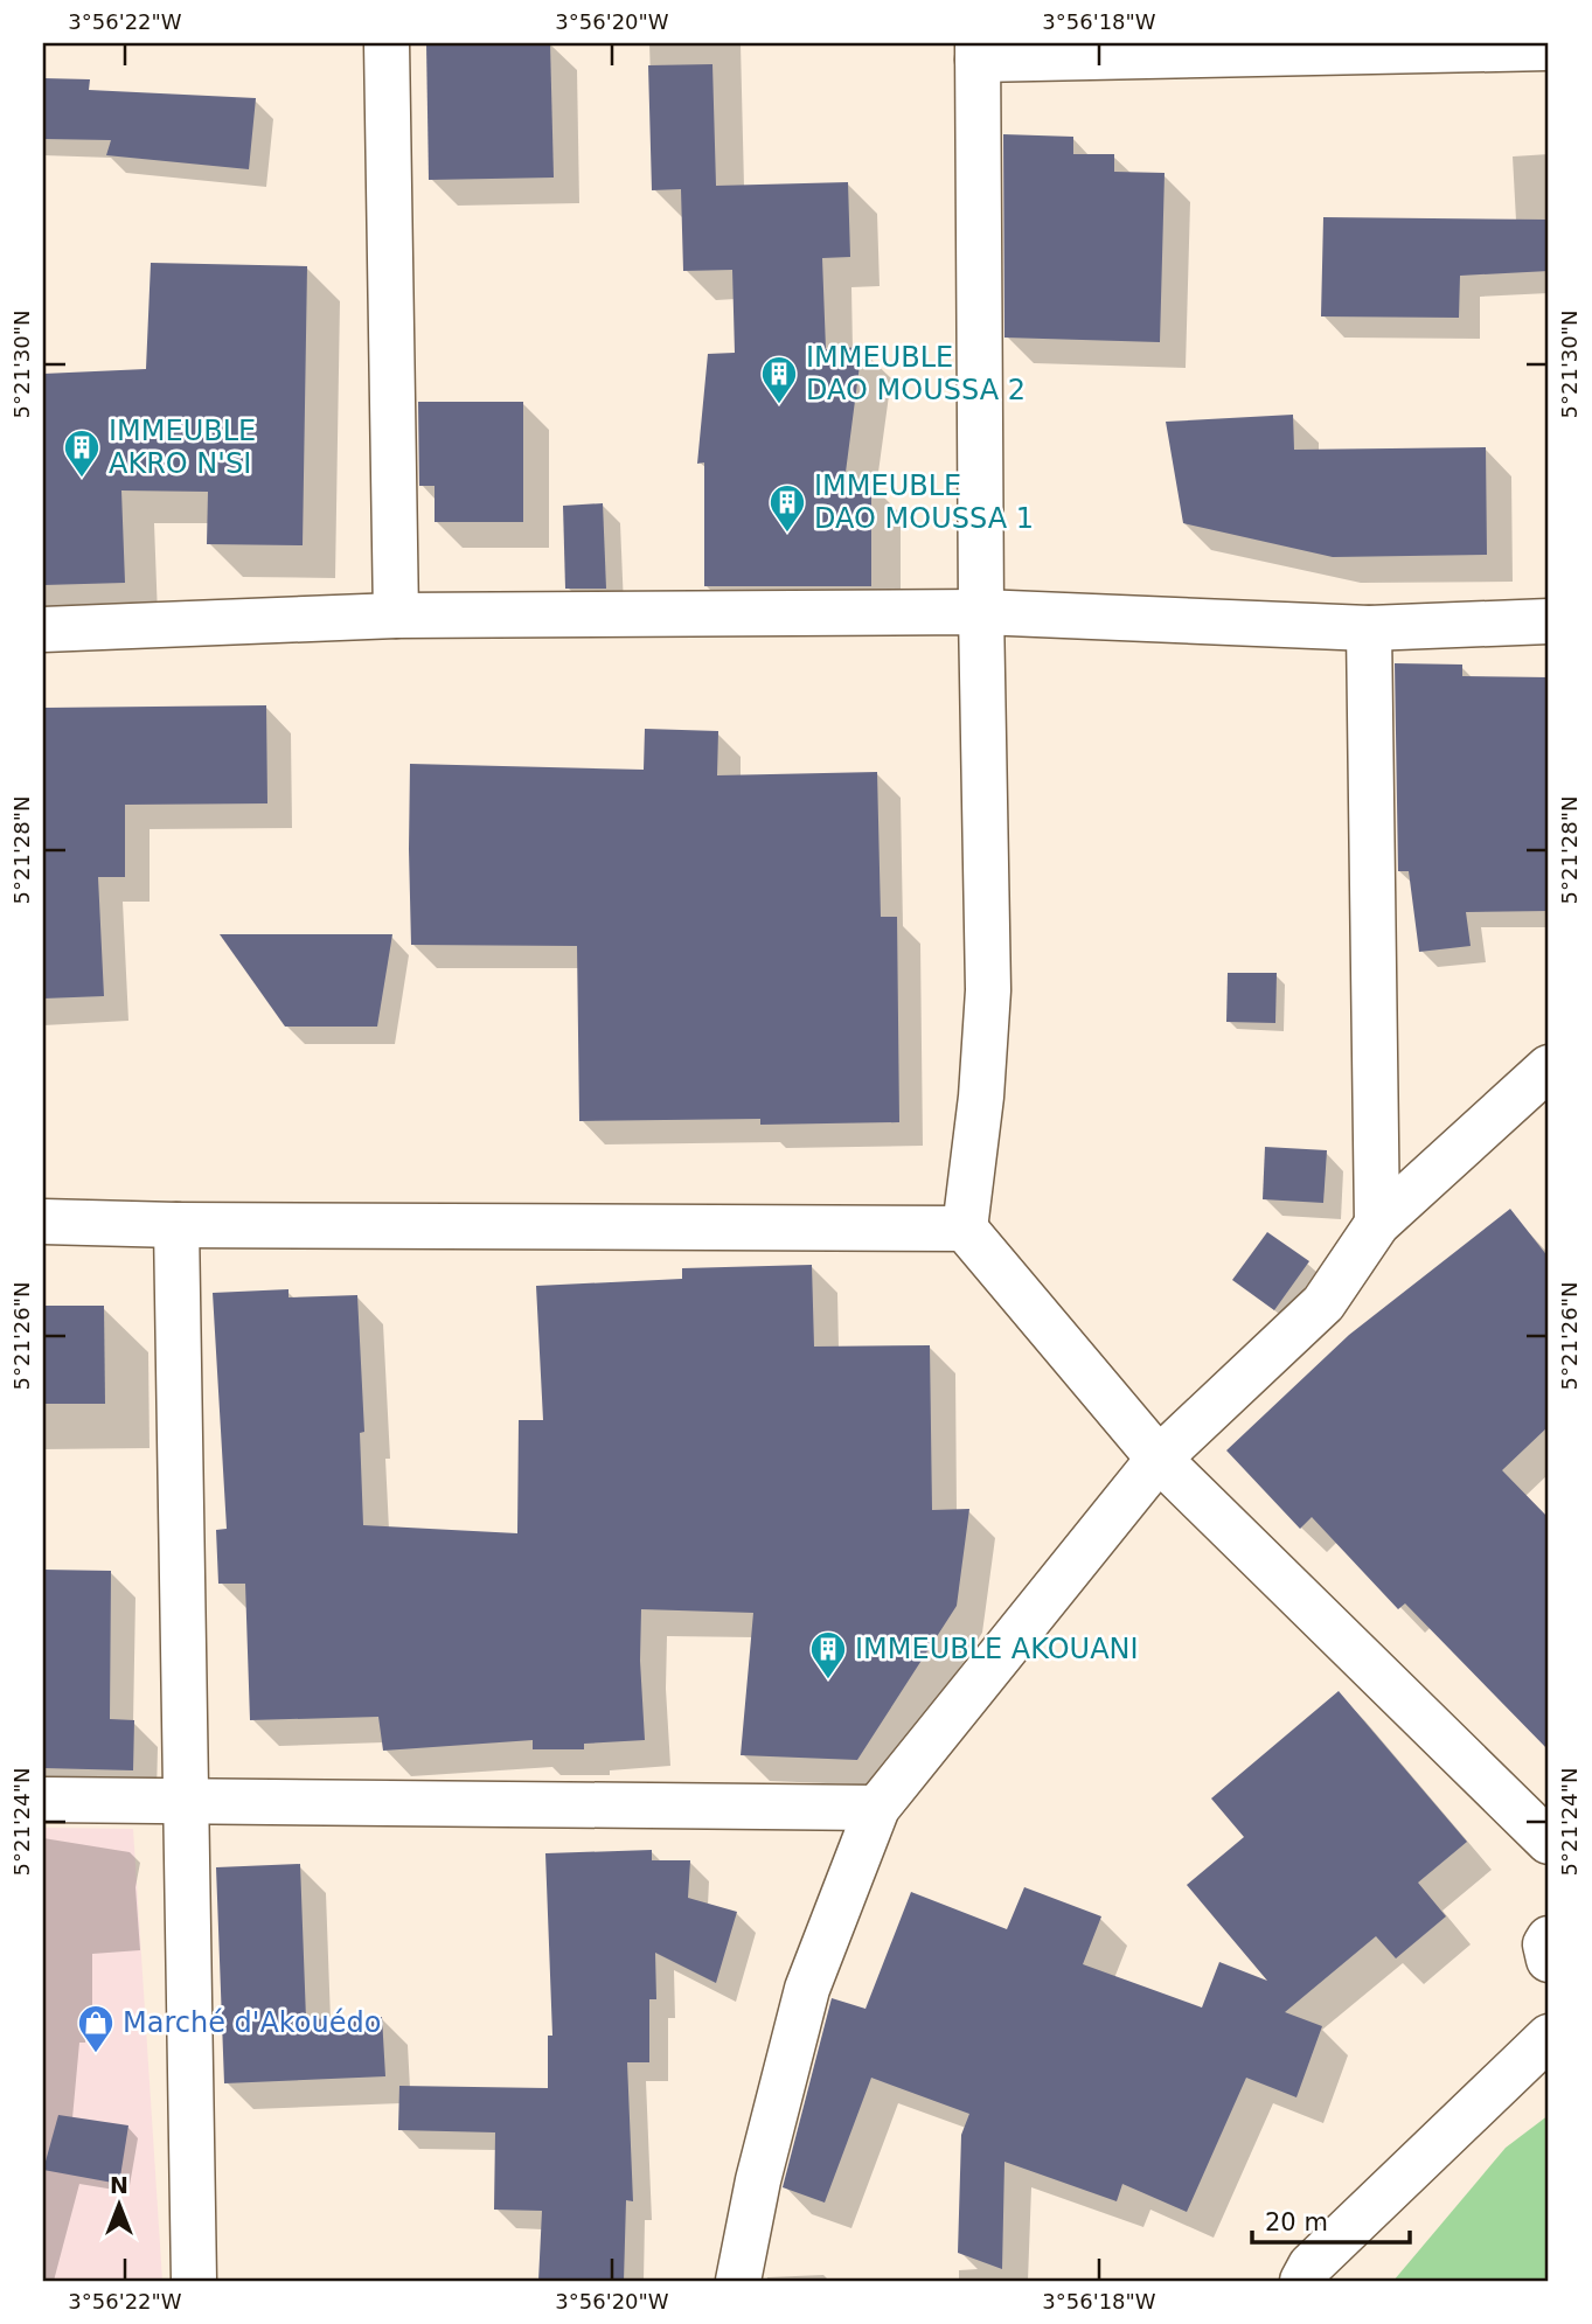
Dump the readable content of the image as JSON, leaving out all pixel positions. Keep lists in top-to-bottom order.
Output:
{
  "places": {
    "building": [
      "IMMEUBLE DAO MOUSSA 2",
      "IMMEUBLE AKRO N'SI",
      "IMMEUBLE DAO MOUSSA 1",
      "IMMEUBLE AKOUANI"
    ],
    "shop": ["Marché d'Akouédo"]
  },
  "scale_bar": "20 m",
  "north": "top",
  "coordinates": [
    "3°56'22\"W",
    "3°56'20\"W",
    "3°56'18\"W",
    "5°21'30\"N",
    "5°21'28\"N",
    "5°21'26\"N",
    "5°21'24\"N"
  ]
}
